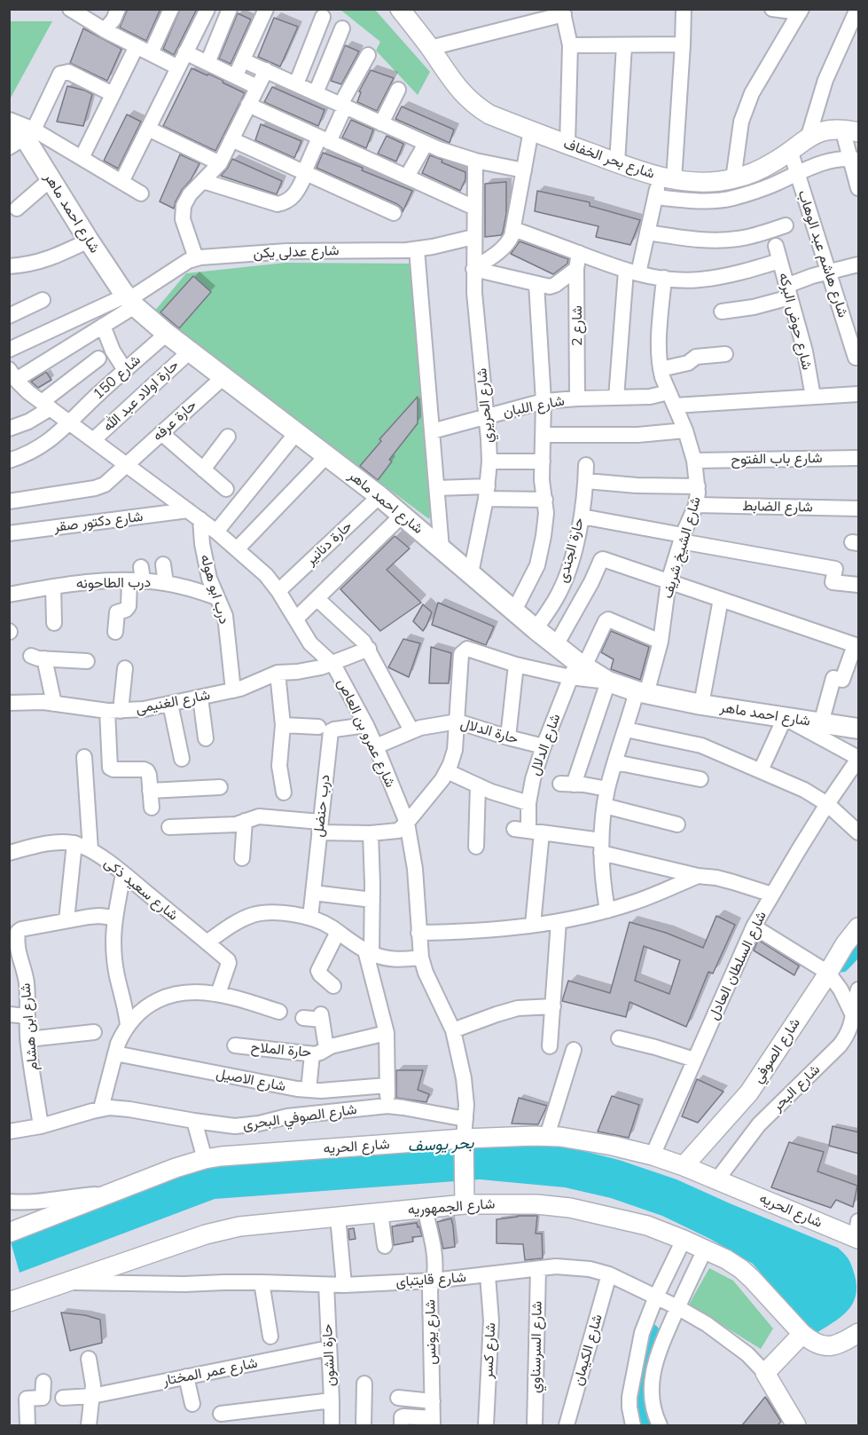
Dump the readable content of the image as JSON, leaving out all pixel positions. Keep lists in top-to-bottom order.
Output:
{
  "streets": {
    "main road": ["شارع احمد ماهر"],
    "street": [
      "شارع بحر الخفاف",
      "شارع عدلى يكن",
      "شارع هاشم عبد الوهاب",
      "شارع حوض البركه",
      "شارع 2",
      "شارع 150",
      "حارة اولاد عبد الله",
      "شارع الحريري",
      "شارع اللبان",
      "حارة عرفه",
      "شارع باب الفتوح",
      "شارع الضابط",
      "شارع دكتور صقر",
      "حارة دنانير",
      "شارع الشيخ شريف",
      "حارة الجندى",
      "درب الطاحونه",
      "درب ابو هوله",
      "شارع الغنيمى",
      "حارة الدلال",
      "شارع عمرو بن العاص",
      "شارع الدلال",
      "درب حنضل",
      "شارع سعيد ذكى",
      "شارع السلطان العادل",
      "شارع ابن هشام",
      "حارة الملاح",
      "شارع الصوفي",
      "شارع الاصيل",
      "شارع البحر",
      "شارع الصوفي البحرى",
      "شارع الحريه",
      "شارع الجمهوريه",
      "شارع قايتباى",
      "شارع يونس",
      "شارع السرسناوي",
      "شارع الكيمان",
      "شارع كسر",
      "حارة الشون",
      "شارع عمر المختار"
    ]
  },
  "crossings": [
    ["شارع بحر الخفاف", "شارع هاشم عبد الوهاب"],
    ["شارع احمد ماهر", "شارع عدلى يكن"],
    ["شارع احمد ماهر", "شارع 150"],
    ["شارع احمد ماهر", "حارة اولاد عبد الله"],
    ["شارع احمد ماهر", "شارع الحريري"],
    ["شارع احمد ماهر", "حارة عرفه"],
    ["شارع احمد ماهر", "حارة دنانير"],
    ["شارع احمد ماهر", "شارع الشيخ شريف"],
    ["شارع احمد ماهر", "حارة الجندى"],
    ["شارع احمد ماهر", "شارع الدلال"],
    ["شارع عدلى يكن", "شارع الحريري"],
    ["شارع حوض البركه", "شارع اللبان"],
    ["شارع حوض البركه", "شارع الشيخ شريف"],
    ["شارع 2", "شارع اللبان"],
    ["شارع 150", "شارع عمرو بن العاص"],
    ["حارة اولاد عبد الله", "شارع عمرو بن العاص"],
    ["شارع الحريري", "شارع اللبان"],
    ["شارع اللبان", "شارع الشيخ شريف"],
    ["حارة عرفه", "شارع عمرو بن العاص"],
    ["شارع باب الفتوح", "شارع الشيخ شريف"],
    ["شارع الضابط", "شارع الشيخ شريف"],
    ["شارع دكتور صقر", "شارع عمرو بن العاص"],
    ["حارة دنانير", "شارع عمرو بن العاص"],
    ["شارع الشيخ شريف", "شارع الدلال"],
    ["درب الطاحونه", "درب ابو هوله"],
    ["درب ابو هوله", "شارع الغنيمى"],
    ["درب ابو هوله", "شارع عمرو بن العاص"],
    ["شارع الغنيمى", "شارع عمرو بن العاص"],
    ["حارة الدلال", "شارع عمرو بن العاص"],
    ["حارة الدلال", "شارع الدلال"],
    ["شارع عمرو بن العاص", "درب حنضل"],
    ["شارع عمرو بن العاص", "شارع الصوفي البحرى"],
    ["شارع عمرو بن العاص", "شارع الحريه"],
    ["شارع السلطان العادل", "شارع الحريه"],
    ["شارع ابن هشام", "شارع الصوفي البحرى"],
    ["شارع الصوفي", "شارع الحريه"],
    ["شارع البحر", "شارع الحريه"],
    ["شارع الجمهوريه", "شارع قايتباى"],
    ["شارع الجمهوريه", "شارع يونس"],
    ["شارع قايتباى", "شارع يونس"],
    ["شارع قايتباى", "شارع السرسناوي"],
    ["شارع قايتباى", "شارع الكيمان"],
    ["شارع قايتباى", "شارع كسر"],
    ["شارع قايتباى", "حارة الشون"],
    ["حارة الشون", "شارع عمر المختار"]
  ],
  "water": ["بحر يوسف"]
}
